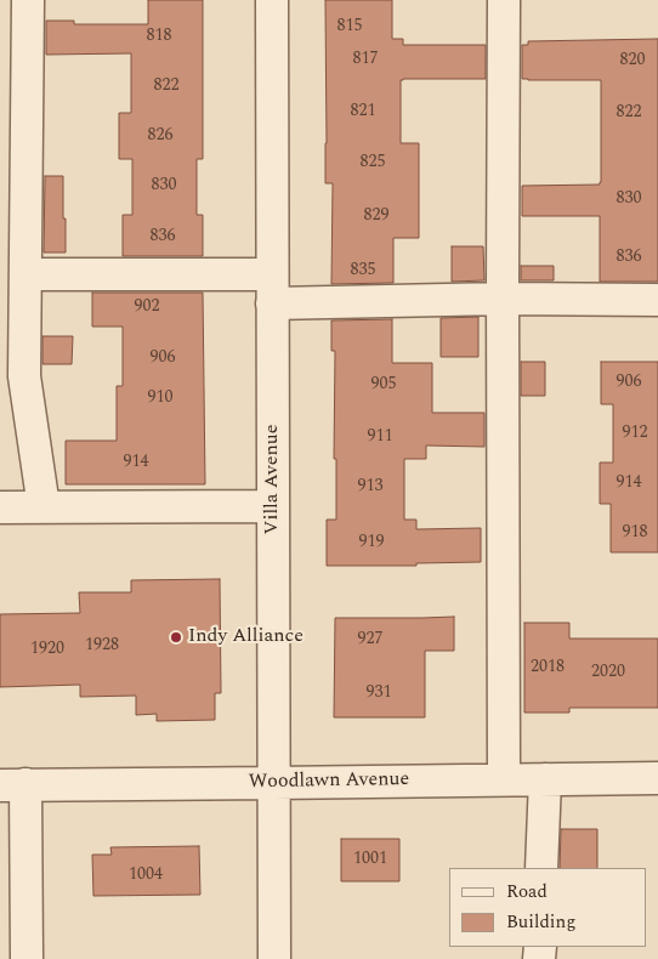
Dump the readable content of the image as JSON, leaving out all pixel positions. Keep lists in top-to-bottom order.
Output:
{
  "streets": {
    "street": ["Villa Avenue", "Woodlawn Avenue"]
  },
  "crossings": [
    ["Villa Avenue", "Woodlawn Avenue"]
  ],
  "places": ["Indy Alliance"],
  "house_numbers": [
    "815",
    "818",
    "817",
    "820",
    "822",
    "821",
    "822",
    "826",
    "825",
    "830",
    "830",
    "829",
    "836",
    "836",
    "835",
    "902",
    "906",
    "906",
    "905",
    "910",
    "912",
    "911",
    "914",
    "914",
    "913",
    "918",
    "919",
    "927",
    "1928",
    "1920",
    "2018",
    "2020",
    "931",
    "1001",
    "1004"
  ],
  "legend": ["Road", "Building"]
}
